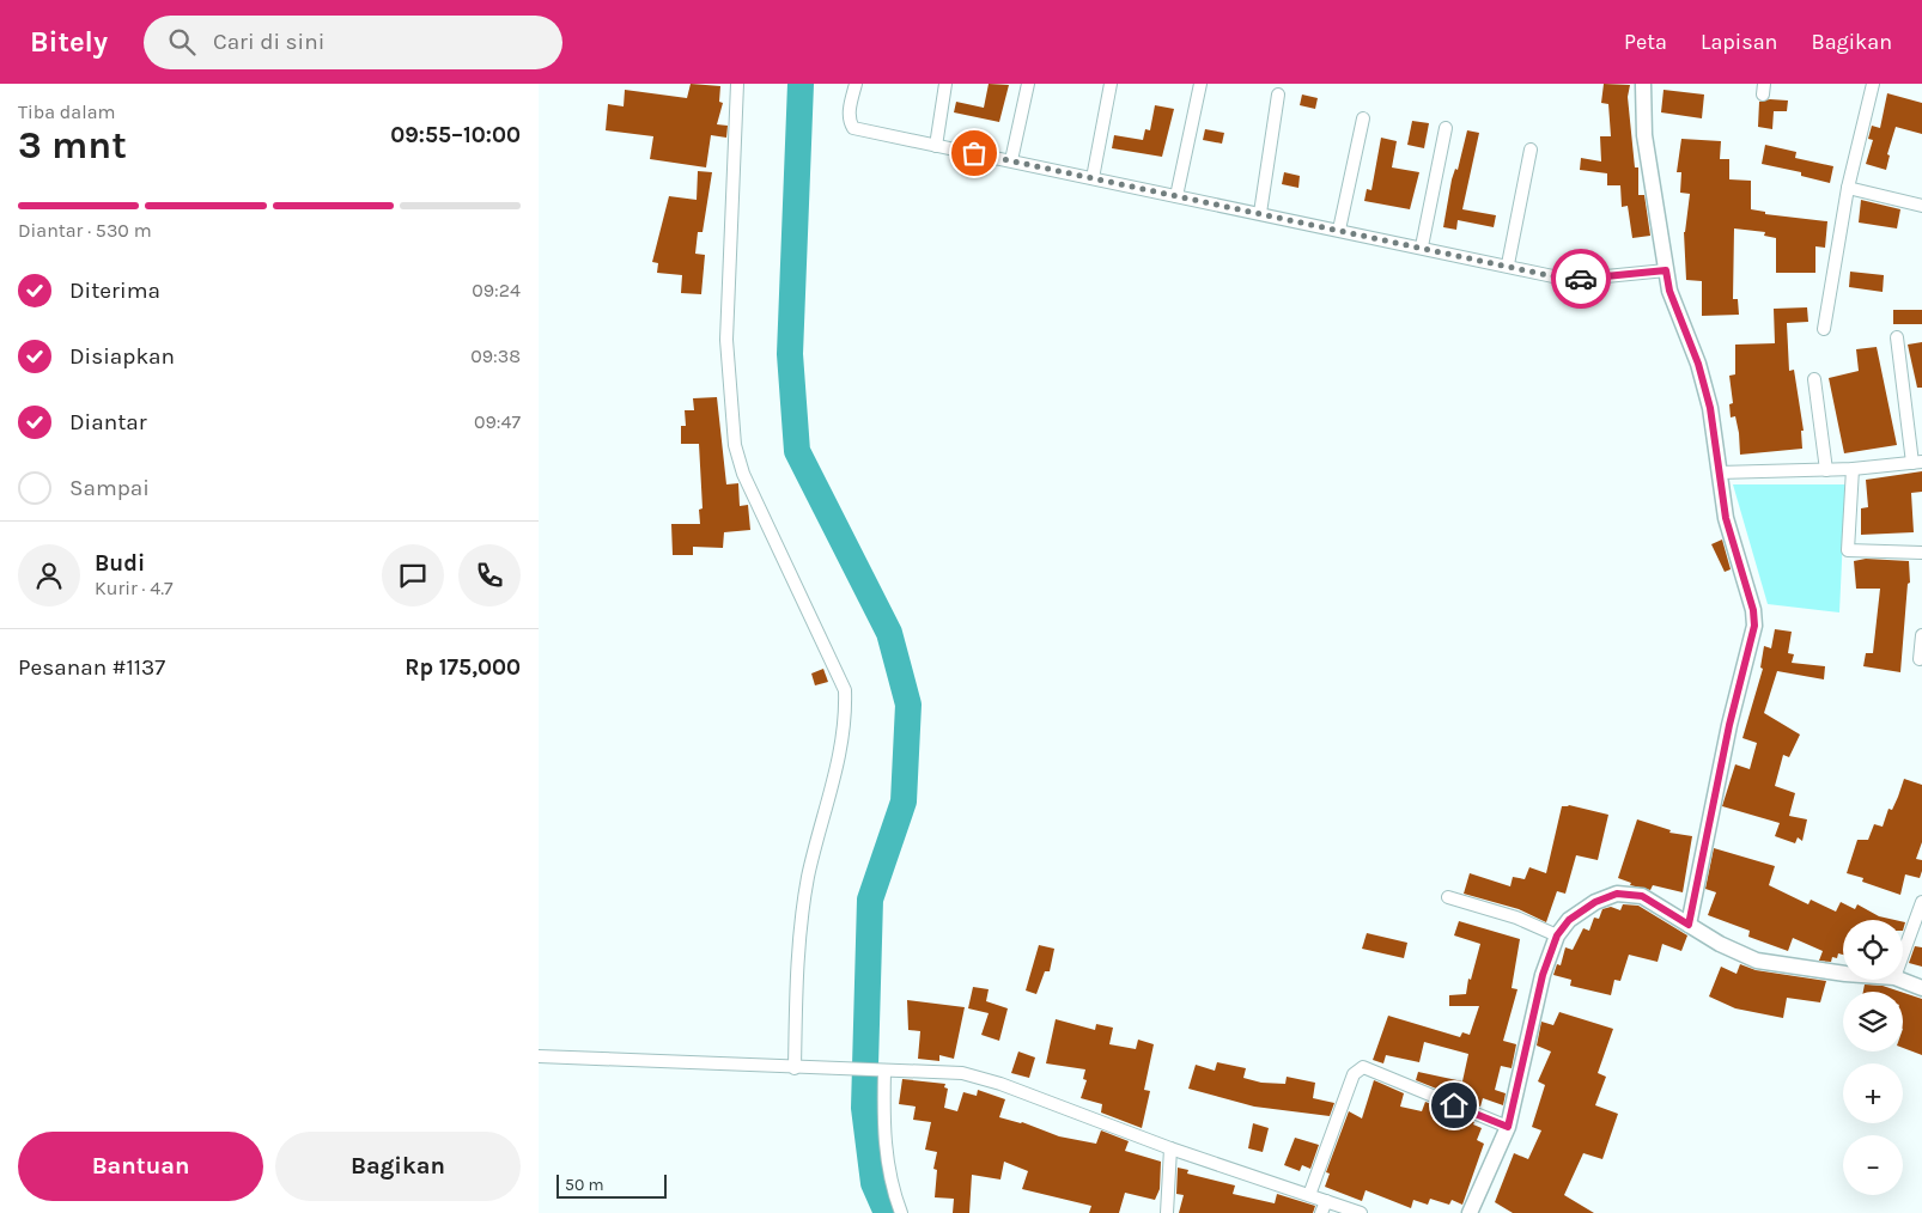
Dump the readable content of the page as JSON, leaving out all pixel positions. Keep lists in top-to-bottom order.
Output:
{
  "scale_bar": "50 m",
  "page": {
    "header": "Bitely",
    "search": "Cari di sini",
    "nav": ["Peta", "Lapisan", "Bagikan"],
    "heading": ["3 mnt", "Tiba dalam", "09:55–10:00"],
    "panel": [
      "Budi",
      "Kurir · 4.7",
      "Pesanan #1137",
      "Rp 175,000"
    ],
    "bar": "Diantar · 530 m",
    "list": [
      ["Diterima", "09:24"],
      ["Disiapkan", "09:38"],
      ["Diantar", "09:47"],
      "Sampai"
    ],
    "map_buttons": ["+", "−"],
    "buttons": ["Bantuan", "Bagikan"],
    "scale": "50 m"
  }
}
